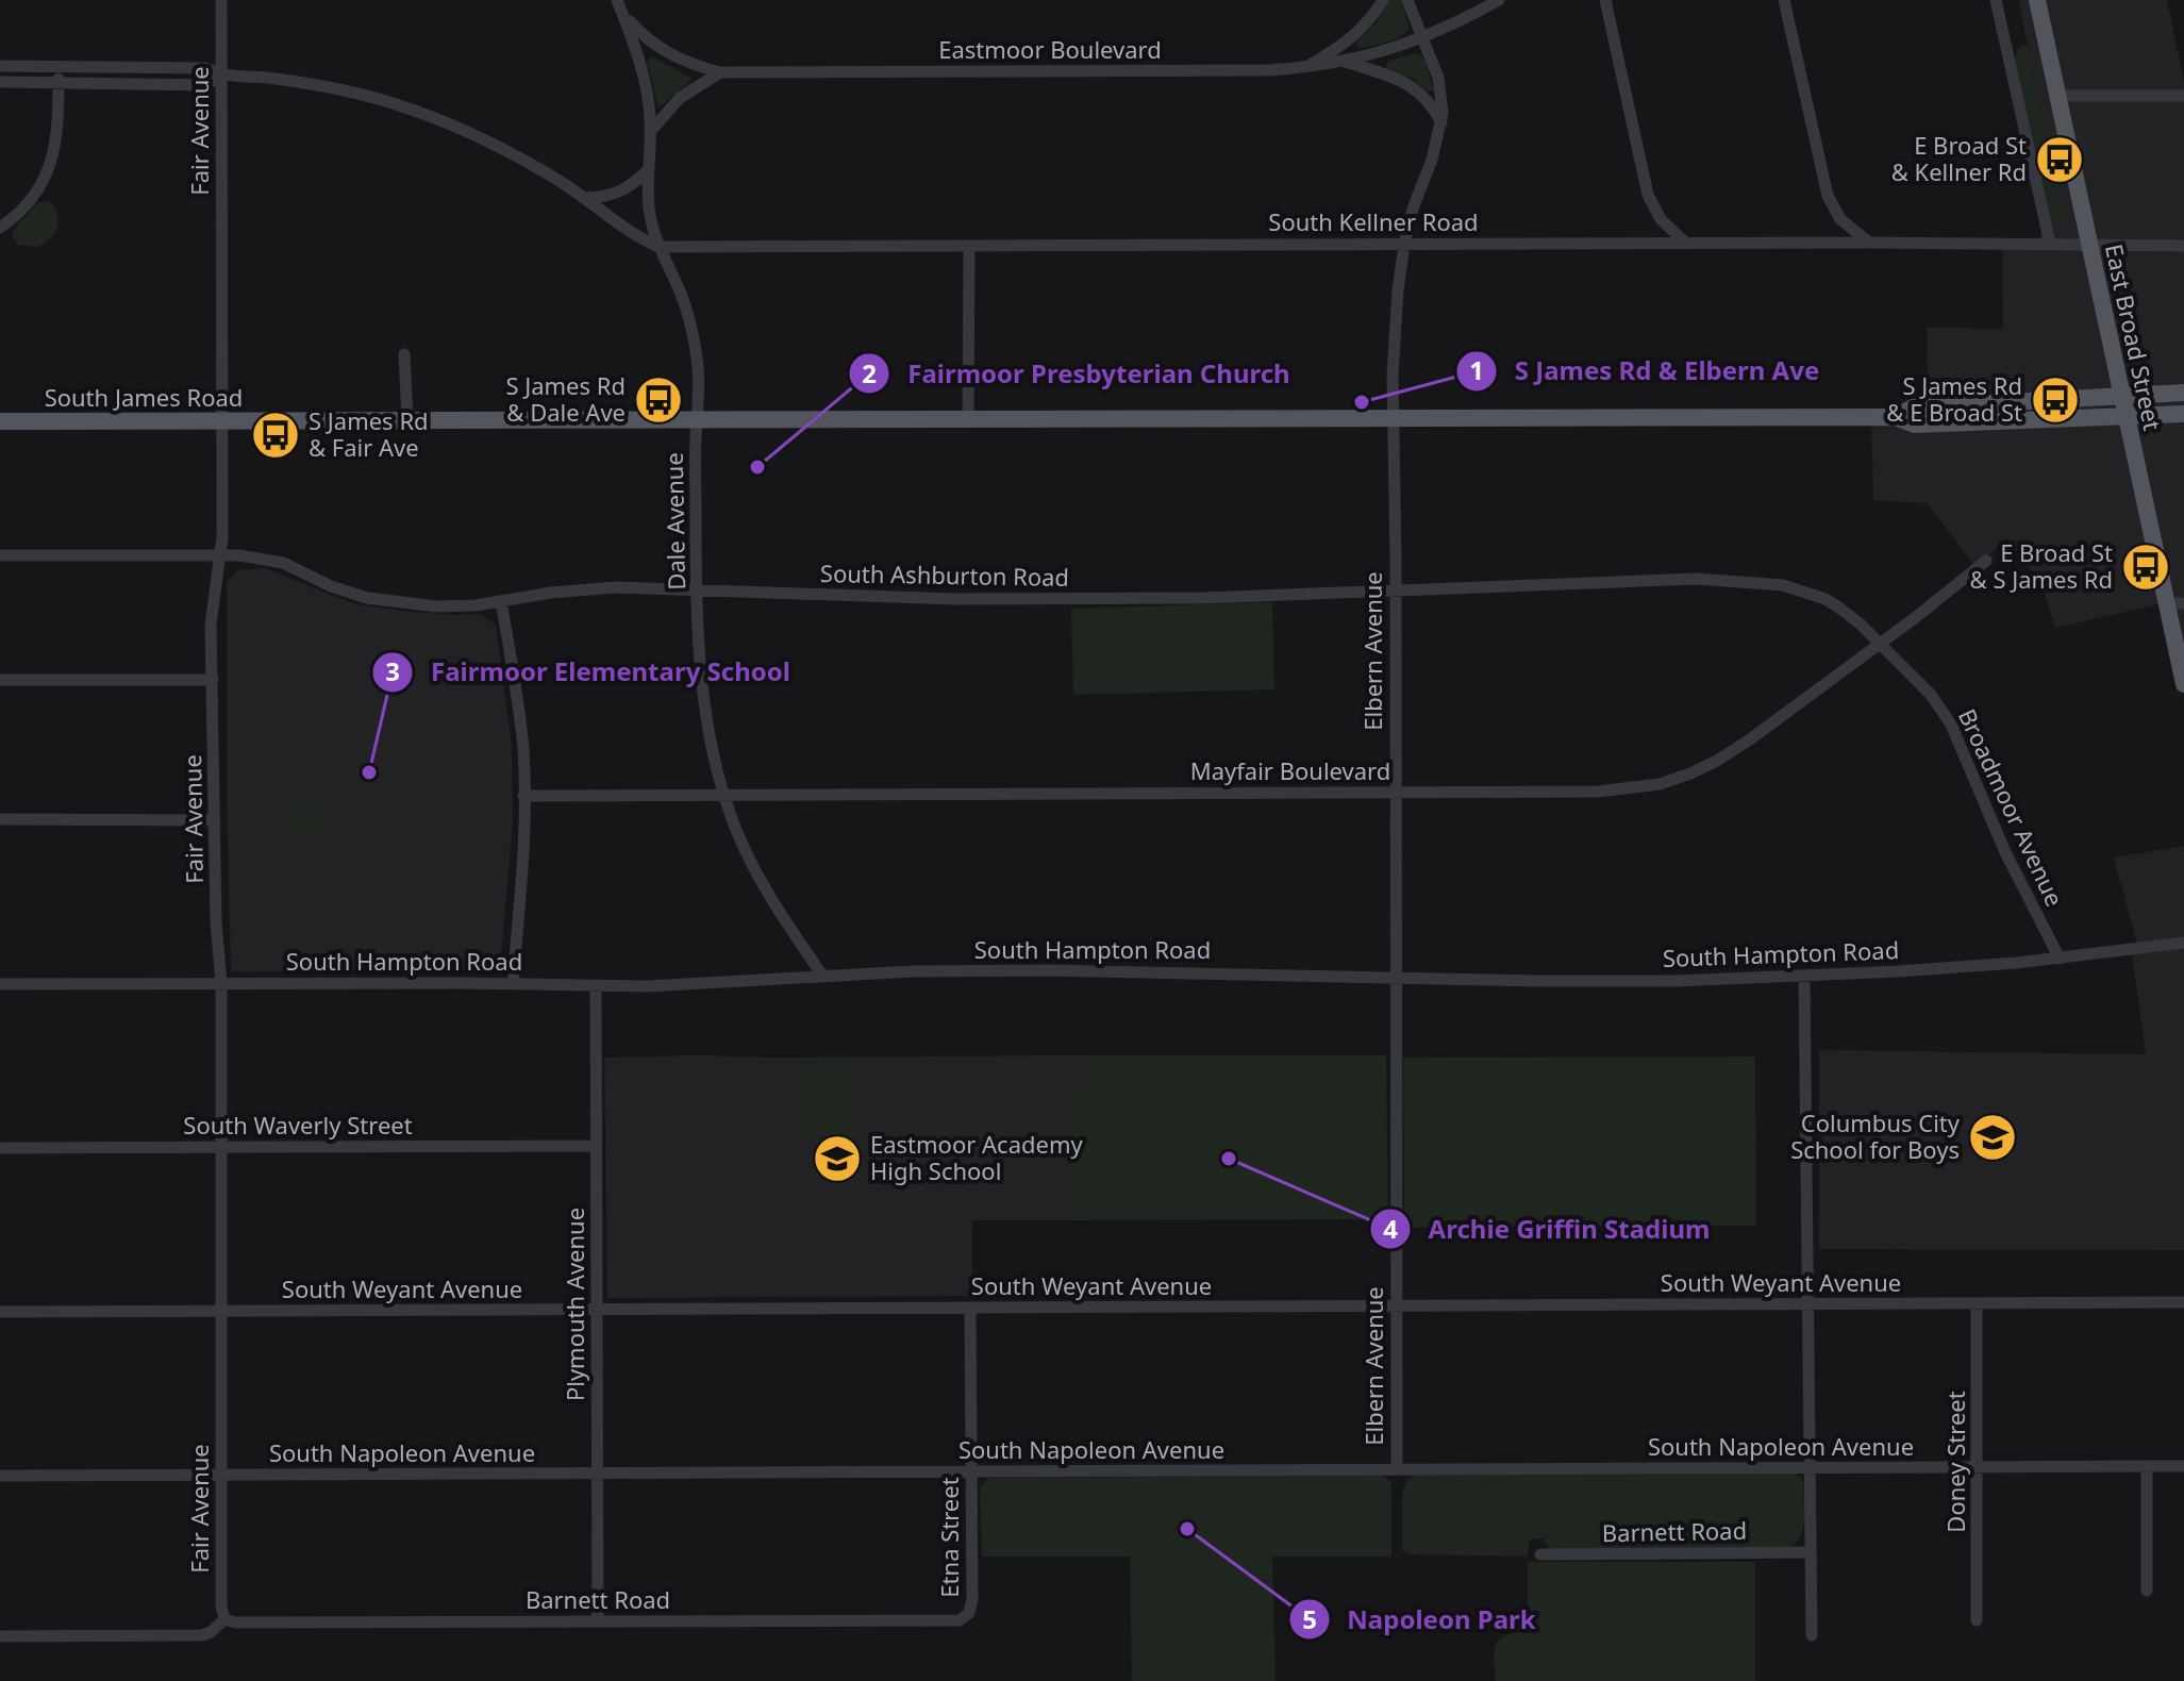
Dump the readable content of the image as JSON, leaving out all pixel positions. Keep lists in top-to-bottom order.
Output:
{
  "streets": {
    "main road": ["East Broad Street", "South James Road"],
    "street": [
      "Eastmoor Boulevard",
      "Fair Avenue",
      "South Kellner Road",
      "Dale Avenue",
      "South Ashburton Road",
      "Elbern Avenue",
      "Mayfair Boulevard",
      "Broadmoor Avenue",
      "South Hampton Road",
      "South Waverly Street",
      "South Weyant Avenue",
      "Plymouth Avenue",
      "South Napoleon Avenue",
      "Doney Street",
      "Barnett Road",
      "Etna Street"
    ]
  },
  "crossings": [
    ["Eastmoor Boulevard", "Dale Avenue"],
    ["Eastmoor Boulevard", "Elbern Avenue"],
    ["Fair Avenue", "South James Road"],
    ["Fair Avenue", "South Ashburton Road"],
    ["Fair Avenue", "South Hampton Road"],
    ["Fair Avenue", "South Waverly Street"],
    ["Fair Avenue", "South Weyant Avenue"],
    ["Fair Avenue", "South Napoleon Avenue"],
    ["Fair Avenue", "Barnett Road"],
    ["South Kellner Road", "East Broad Street"],
    ["South Kellner Road", "Dale Avenue"],
    ["South Kellner Road", "Elbern Avenue"],
    ["East Broad Street", "South James Road"],
    ["South James Road", "Dale Avenue"],
    ["South James Road", "Elbern Avenue"],
    ["Dale Avenue", "South Ashburton Road"],
    ["Dale Avenue", "Mayfair Boulevard"],
    ["Dale Avenue", "South Hampton Road"],
    ["South Ashburton Road", "Elbern Avenue"],
    ["South Ashburton Road", "Mayfair Boulevard"],
    ["South Ashburton Road", "Broadmoor Avenue"],
    ["Elbern Avenue", "Mayfair Boulevard"],
    ["Elbern Avenue", "South Hampton Road"],
    ["Elbern Avenue", "South Weyant Avenue"],
    ["Elbern Avenue", "South Napoleon Avenue"],
    ["Mayfair Boulevard", "Broadmoor Avenue"],
    ["Broadmoor Avenue", "South Hampton Road"],
    ["South Hampton Road", "Plymouth Avenue"],
    ["South Waverly Street", "Plymouth Avenue"],
    ["South Weyant Avenue", "Plymouth Avenue"],
    ["South Weyant Avenue", "Doney Street"],
    ["South Weyant Avenue", "Etna Street"],
    ["Plymouth Avenue", "South Napoleon Avenue"],
    ["Plymouth Avenue", "Barnett Road"],
    ["South Napoleon Avenue", "Doney Street"],
    ["South Napoleon Avenue", "Etna Street"],
    ["Barnett Road", "Etna Street"]
  ],
  "places": {
    "bus stop": [
      "E Broad St & Kellner Rd",
      "S James Rd & Dale Ave",
      "S James Rd & E Broad St",
      "S James Rd & Fair Ave",
      "E Broad St & S James Rd"
    ],
    "other": [
      "S James Rd & Elbern Ave",
      "Fairmoor Presbyterian Church",
      "Fairmoor Elementary School",
      "Archie Griffin Stadium",
      "Napoleon Park"
    ],
    "school or university": ["Columbus City School for Boys", "Eastmoor Academy High School"]
  }
}
